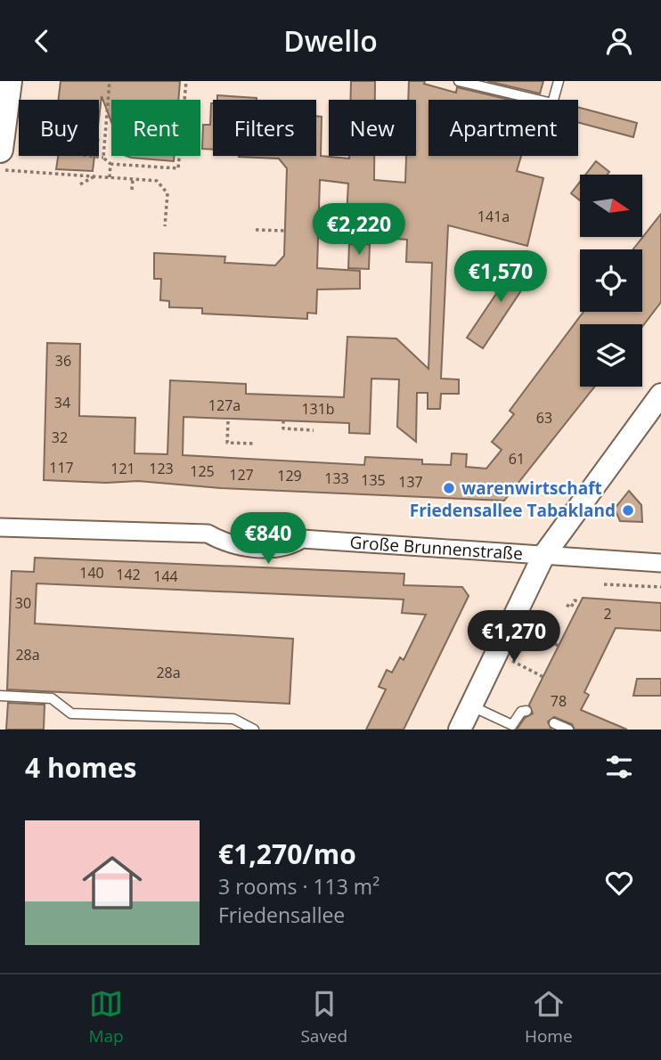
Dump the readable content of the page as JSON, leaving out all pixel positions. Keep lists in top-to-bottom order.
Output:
{
  "streets": {
    "street": ["Große Brunnenstraße"]
  },
  "places": ["warenwirtschaft", "Friedensallee Tabakland"],
  "house_numbers": [
    "141a",
    "36",
    "34",
    "127a",
    "131b",
    "63",
    "32",
    "61",
    "117",
    "121",
    "123",
    "125",
    "127",
    "129",
    "133",
    "135",
    "137",
    "140",
    "142",
    "144",
    "30",
    "2",
    "28a",
    "28a",
    "78"
  ],
  "north": "right",
  "page": {
    "header": "Dwello",
    "chip": [
      "Buy",
      "Rent",
      "Filters",
      "New",
      "Apartment"
    ],
    "price": [
      "€2,220",
      "€1,570",
      "€840",
      "€1,270"
    ],
    "heading": "4 homes",
    "list": [
      {
        "name": "€1,270/mo",
        "note": "3 rooms · 113 m² · Friedensallee"
      }
    ],
    "tabs": ["Map", "Saved", "Home"]
  }
}
